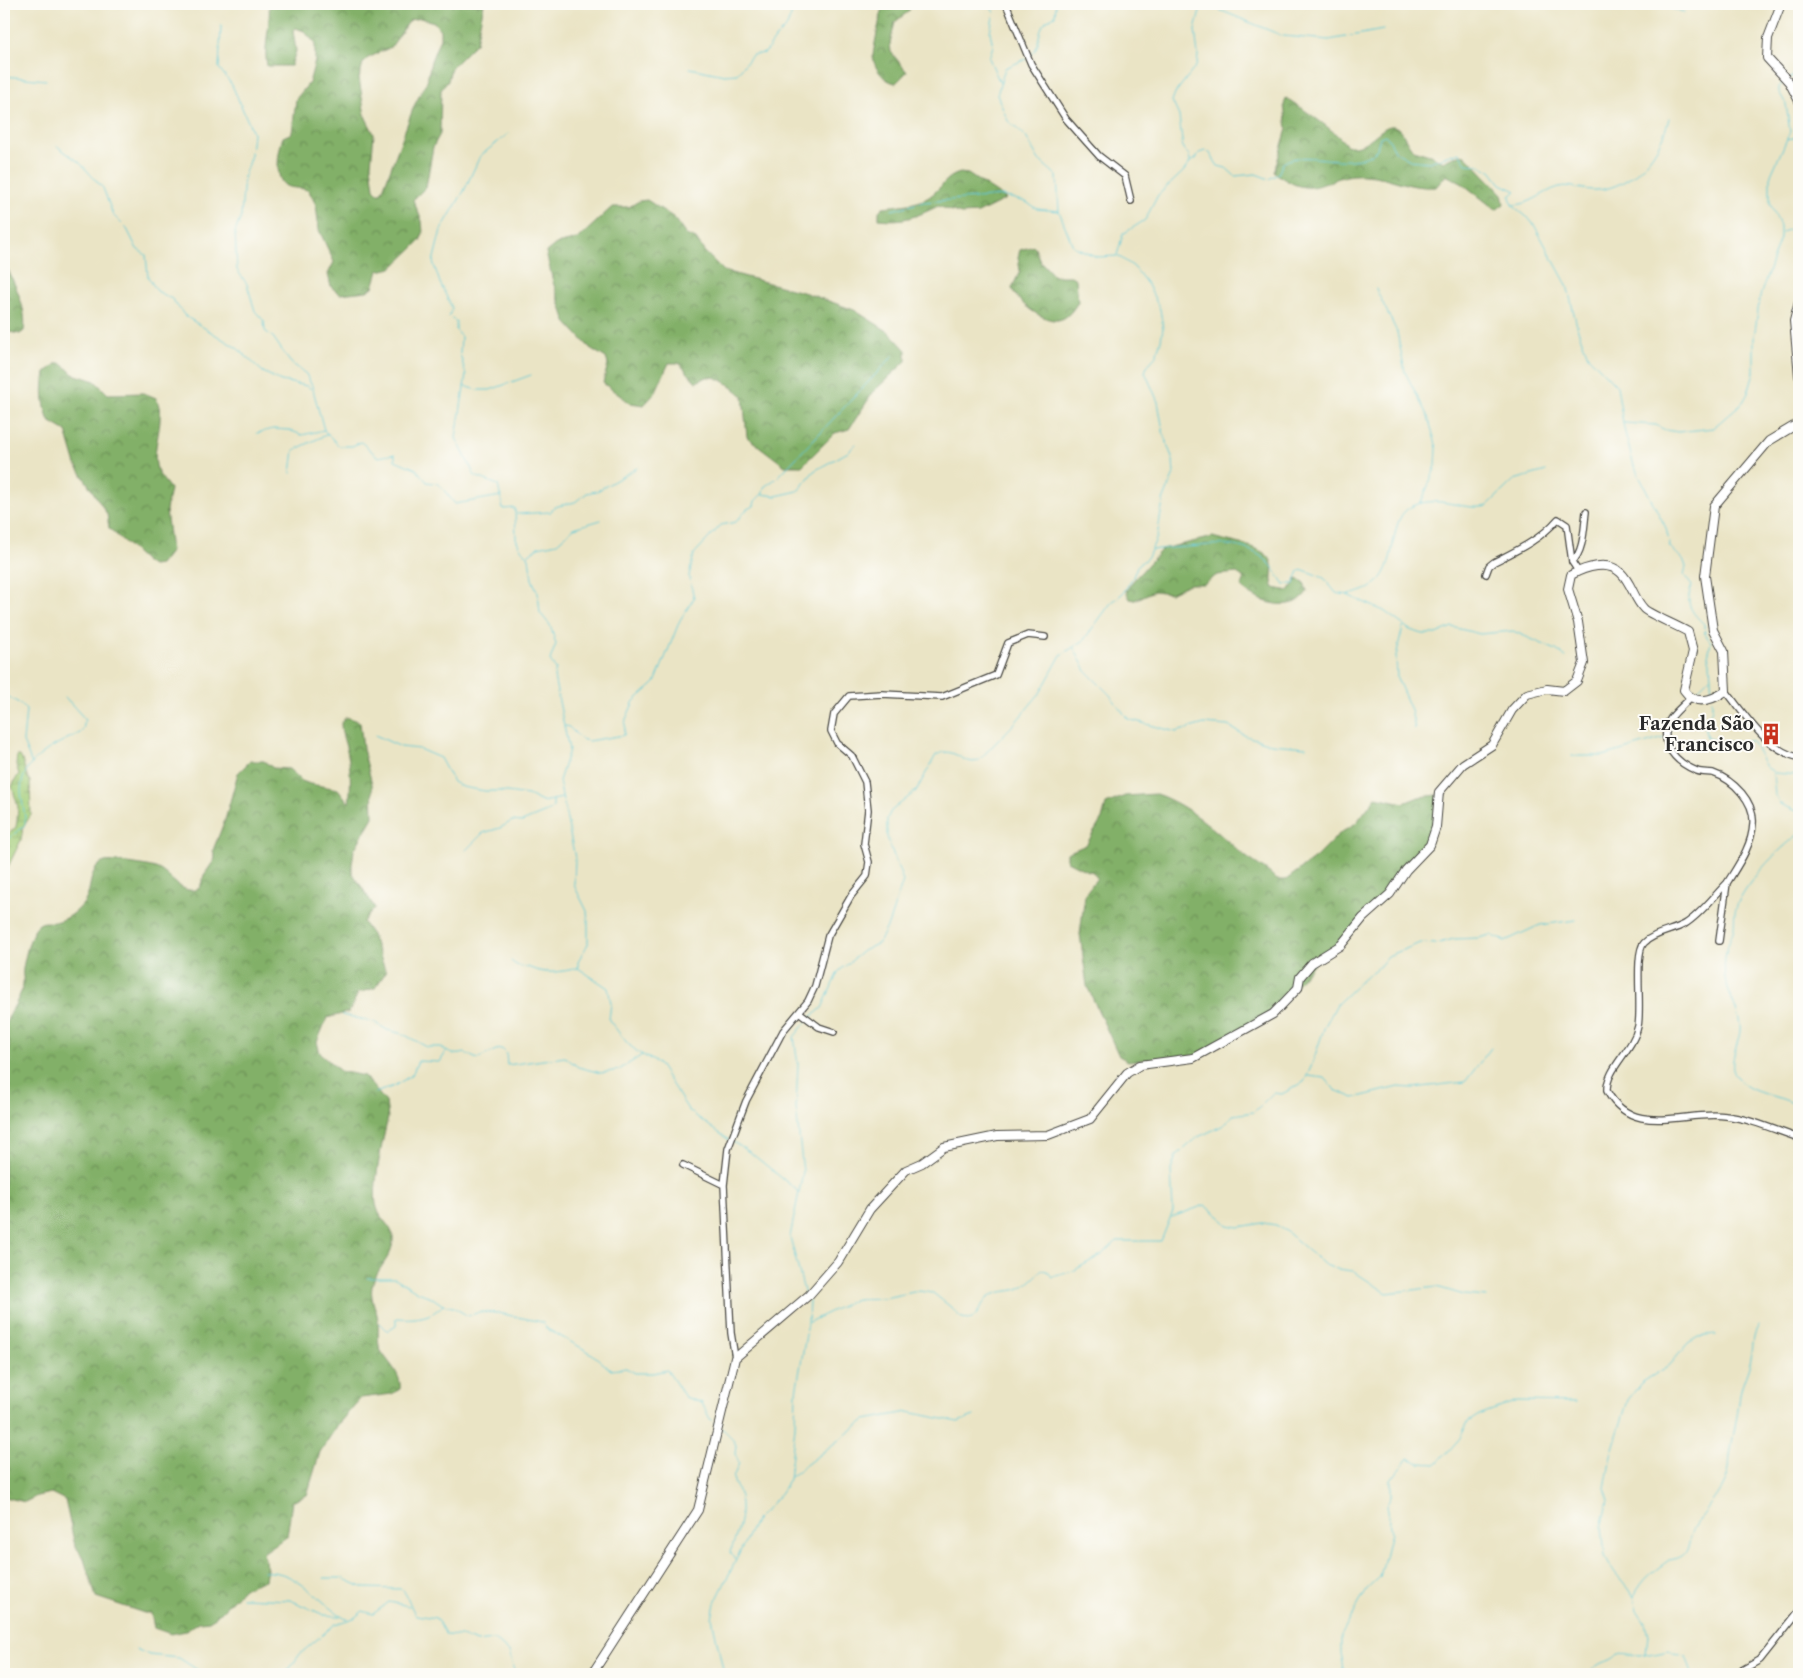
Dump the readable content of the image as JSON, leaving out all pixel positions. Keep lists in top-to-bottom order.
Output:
{
  "places": {
    "building": ["Fazenda São Francisco"]
  }
}
